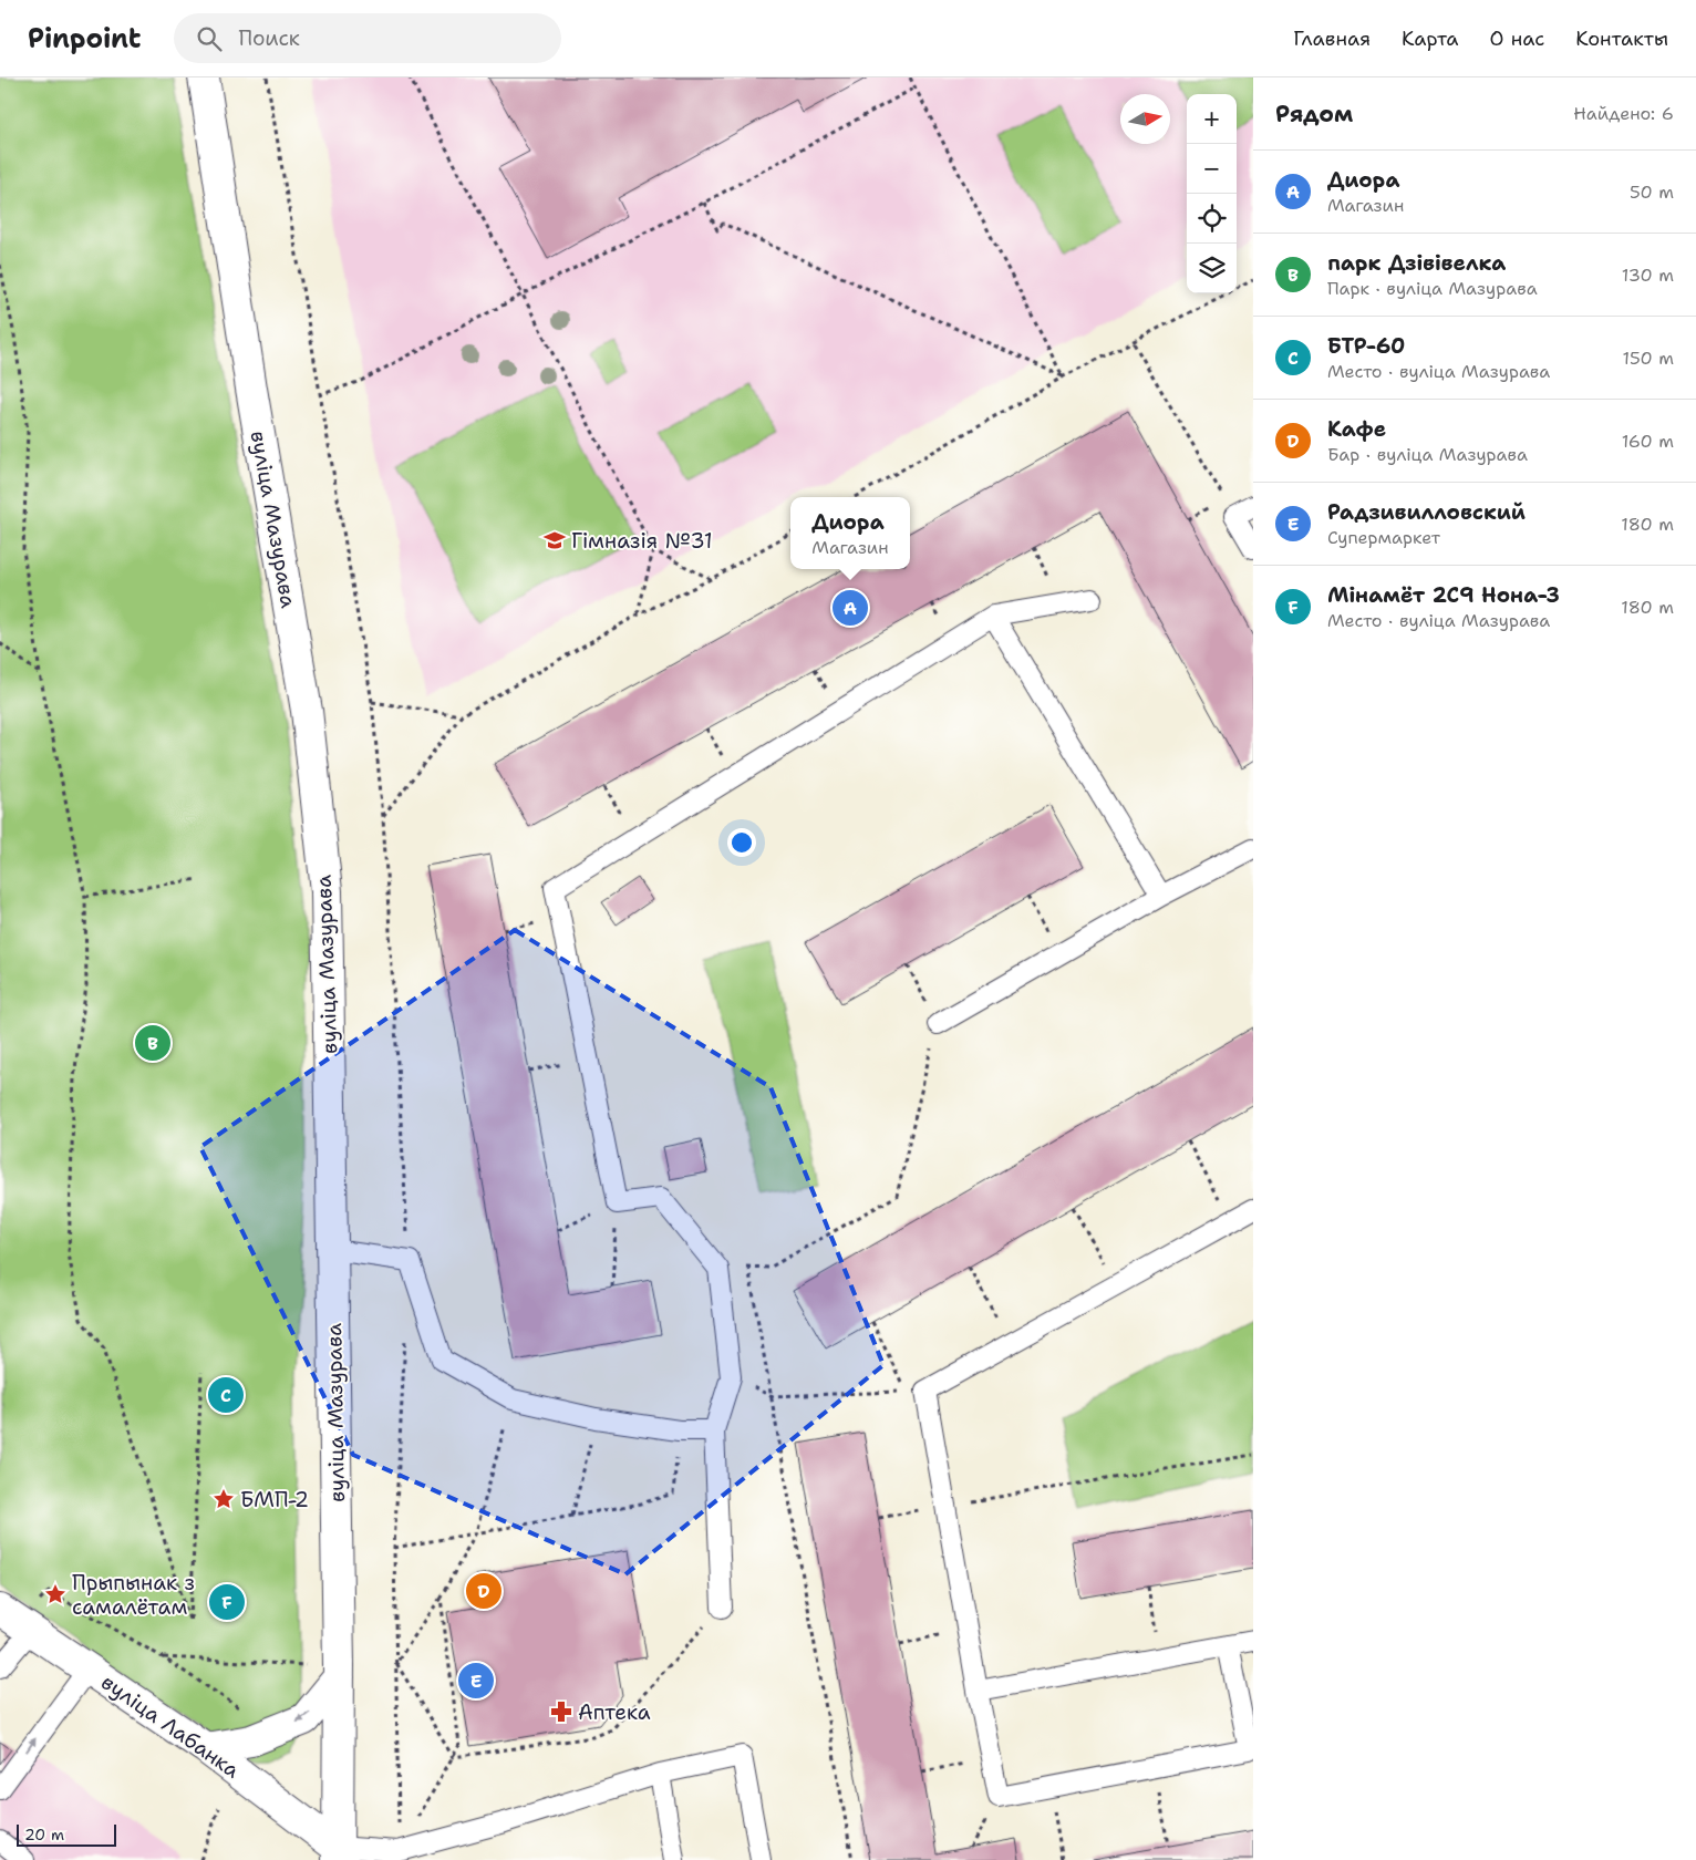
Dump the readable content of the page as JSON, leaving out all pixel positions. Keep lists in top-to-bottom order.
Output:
{
  "streets": {
    "main road": ["вуліца Мазурава", "вуліца Лабанка"]
  },
  "crossings": [
    ["вуліца Мазурава", "вуліца Лабанка"]
  ],
  "places": {
    "school or university": ["Гімназія №31"],
    "place": ["БМП-2", "Прыпынак з самалётам"],
    "pharmacy": ["Аптека"]
  },
  "scale_bar": "20 m",
  "north": "right",
  "page": {
    "header": "Pinpoint",
    "search": "Поиск",
    "nav": [
      "Главная",
      "Карта",
      "О нас",
      "Контакты"
    ],
    "heading": ["Рядом", "Найдено: 6"],
    "map_buttons": ["+", "−"],
    "list": [
      {
        "mark": "A",
        "name": "Диора",
        "note": "Магазин",
        "value": "50 m"
      },
      {
        "mark": "B",
        "name": "парк Дзівівелка",
        "note": "Парк · вуліца Мазурава",
        "value": "130 m"
      },
      {
        "mark": "C",
        "name": "БТР-60",
        "note": "Место · вуліца Мазурава",
        "value": "150 m"
      },
      {
        "mark": "D",
        "name": "Кафе",
        "note": "Бар · вуліца Мазурава",
        "value": "160 m"
      },
      {
        "mark": "E",
        "name": "Радзивилловский",
        "note": "Супермаркет",
        "value": "180 m"
      },
      {
        "mark": "F",
        "name": "Мінамёт 2С9 Нона-З",
        "note": "Место · вуліца Мазурава",
        "value": "180 m"
      }
    ],
    "popup": ["Диора", "Магазин"],
    "pins": [
      "A",
      "B",
      "C",
      "D",
      "F",
      "E"
    ],
    "scale": "20 m"
  }
}
